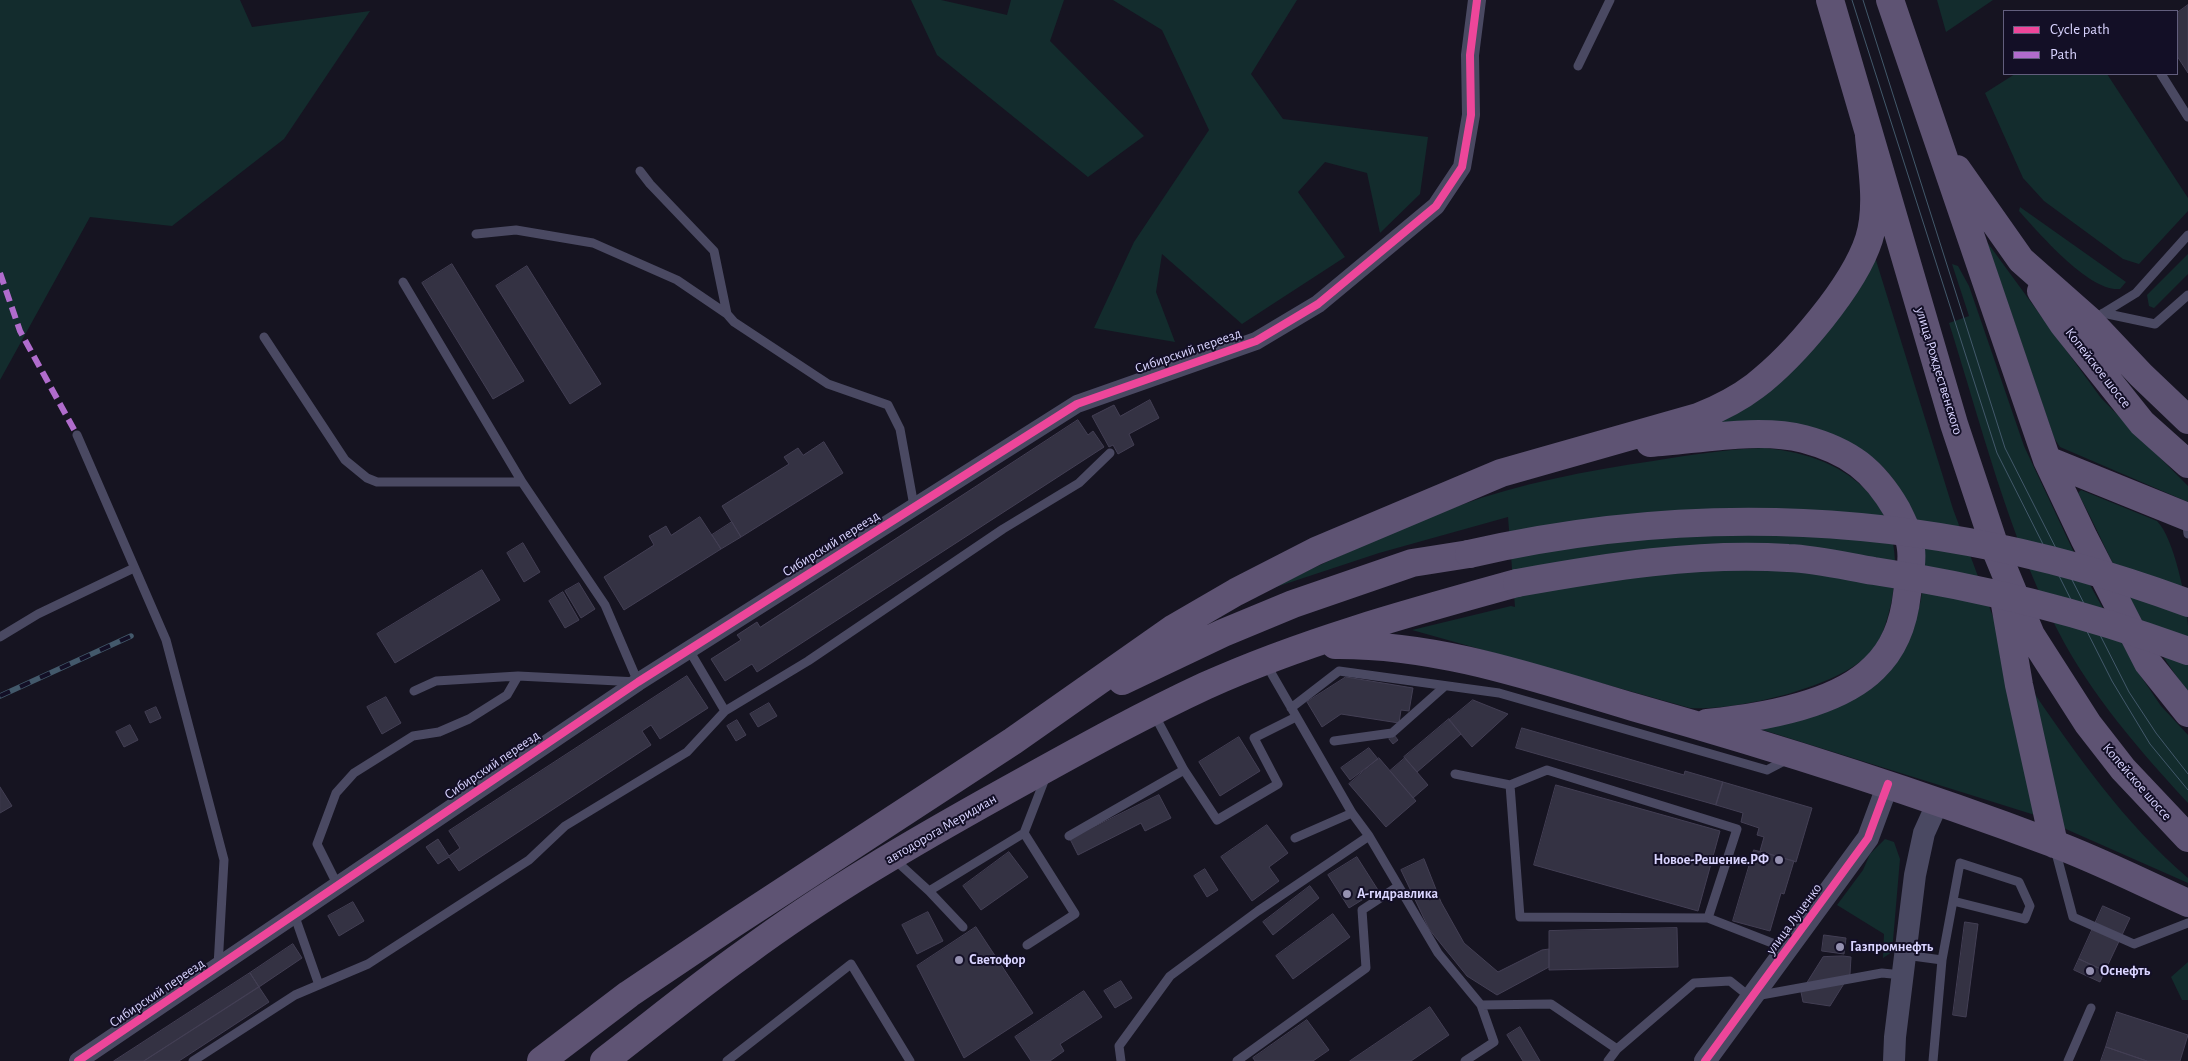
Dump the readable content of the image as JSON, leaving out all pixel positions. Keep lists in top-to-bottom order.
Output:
{
  "streets": {
    "main road": ["Копейское шоссе", "улица Рождественского", "автодорога Меридиан"],
    "street": ["Сибирский переезд", "улица Луценко"]
  },
  "crossings": [
    ["Копейское шоссе", "улица Рождественского"]
  ],
  "places": [
    "Новое-Решение.РФ",
    "А-гидравлика",
    "Газпромнефть",
    "Светофор",
    "Оснефть"
  ],
  "legend": ["Cycle path", "Path"]
}
